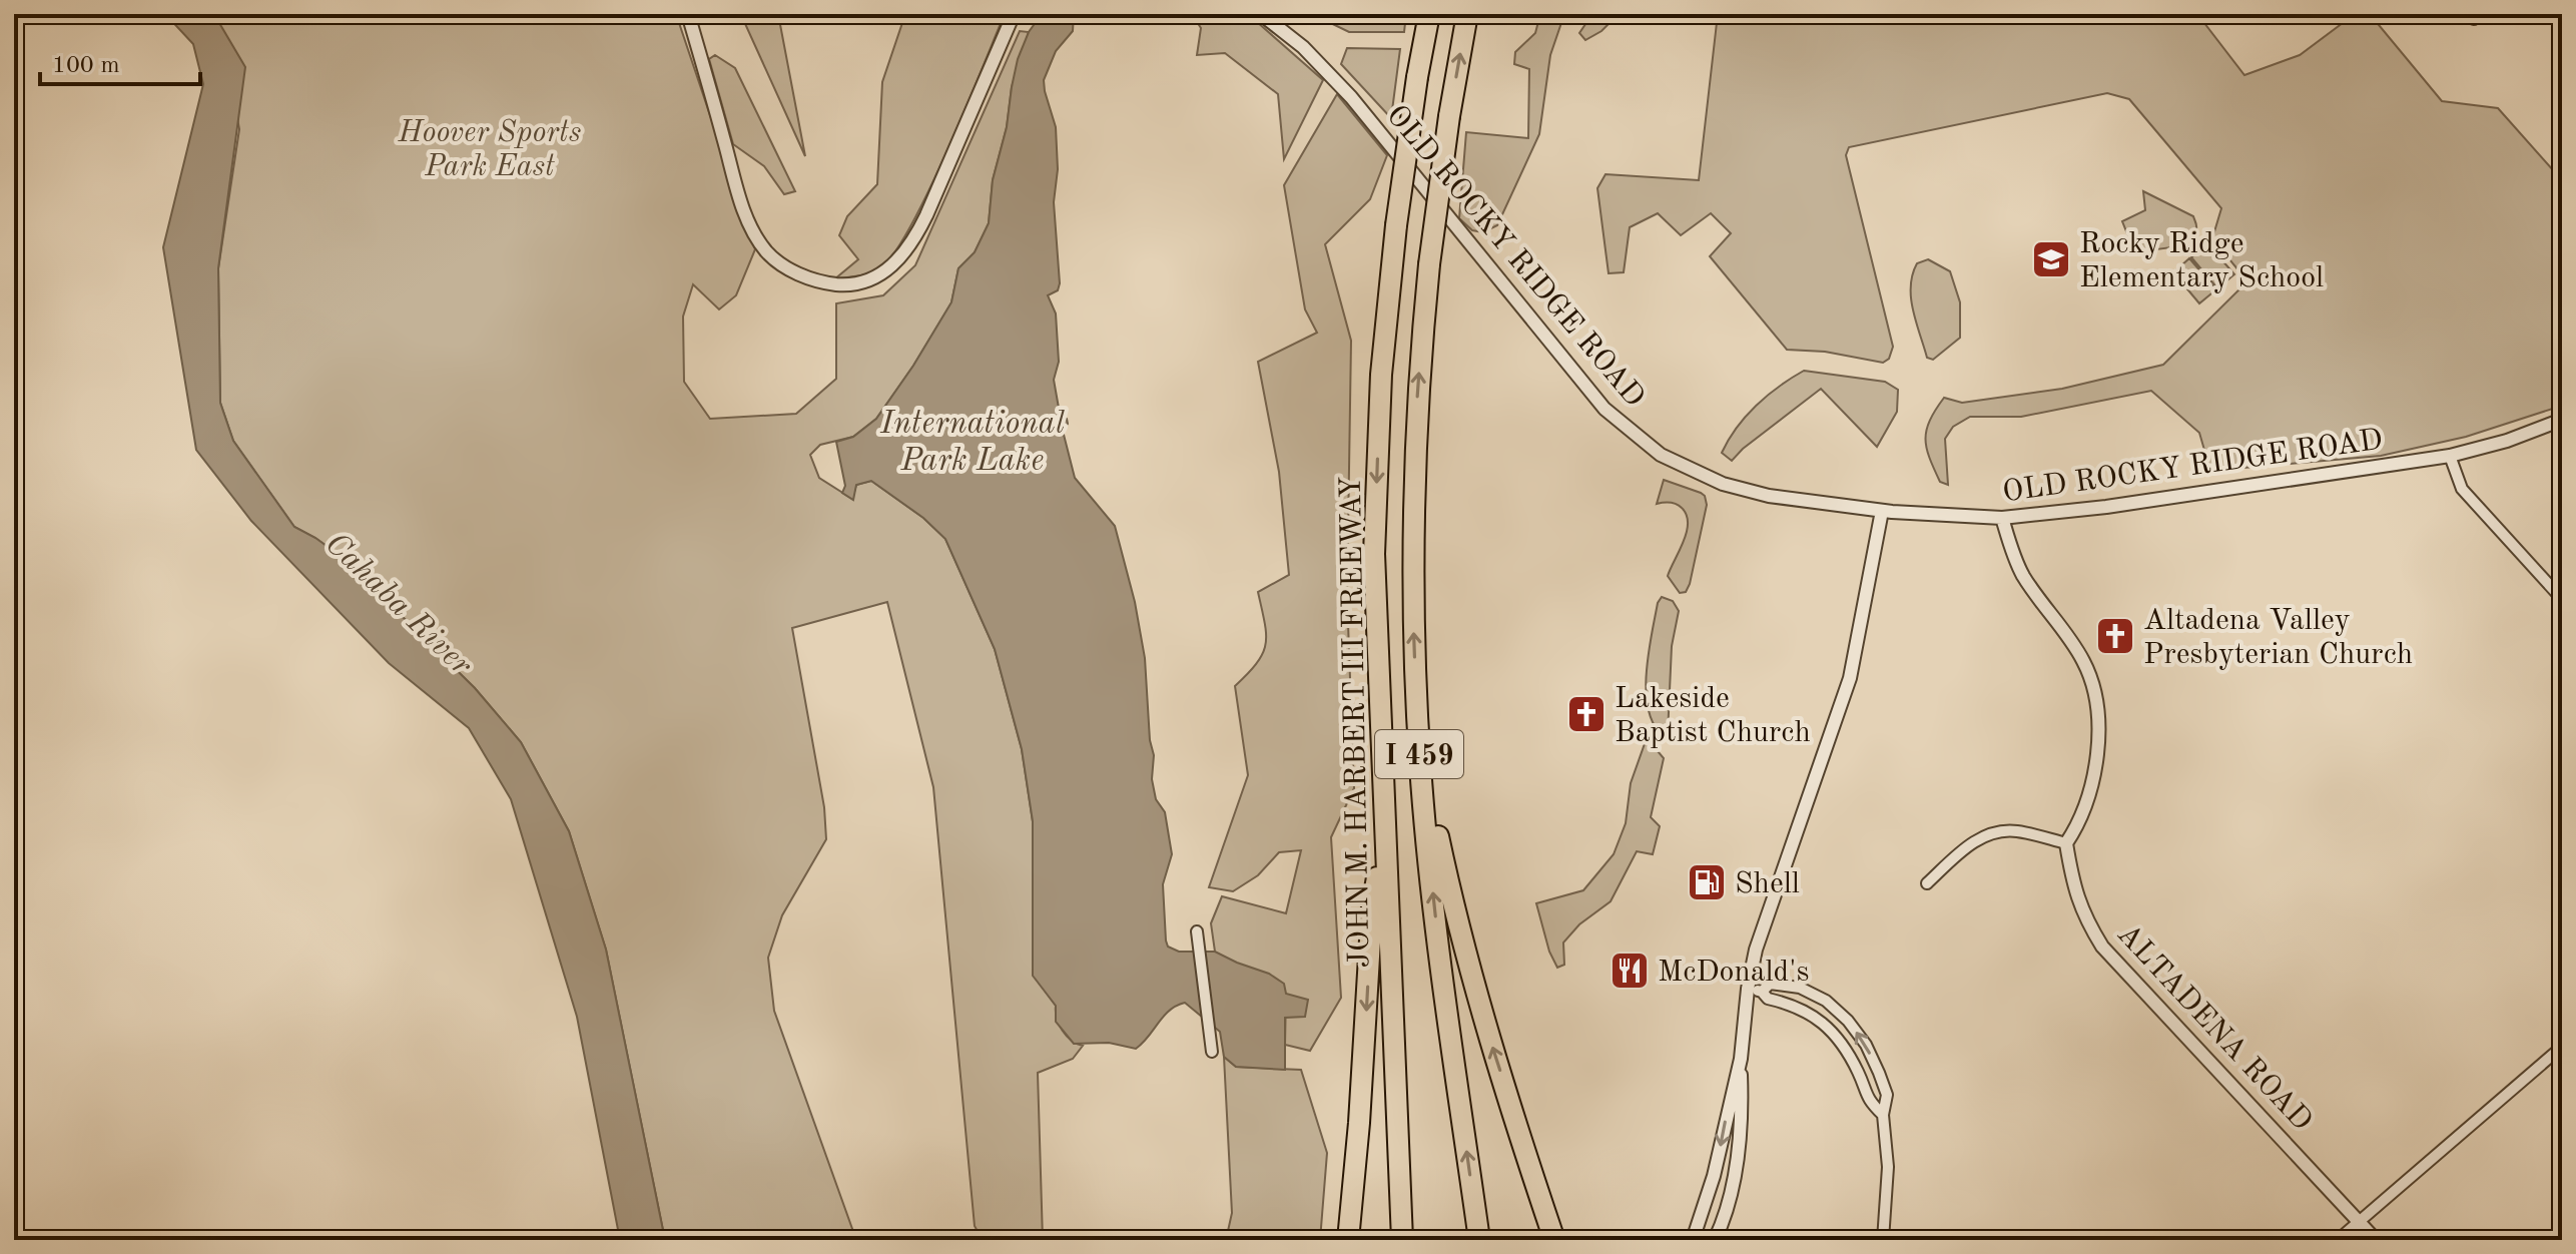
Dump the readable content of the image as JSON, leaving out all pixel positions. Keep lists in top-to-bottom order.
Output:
{
  "streets": {
    "highway": ["JOHN M. HARBERT III FREEWAY", "I 459"],
    "street": ["OLD ROCKY RIDGE ROAD", "ALTADENA ROAD"]
  },
  "water": ["International Park Lake", "Cahaba River"],
  "parks": ["Hoover Sports Park East"],
  "places": {
    "school or university": ["Rocky Ridge Elementary School"],
    "church": ["Altadena Valley Presbyterian Church", "Lakeside Baptist Church"],
    "fuel station": ["Shell"],
    "restaurant": ["McDonald's"]
  },
  "scale_bar": "100 m"
}
